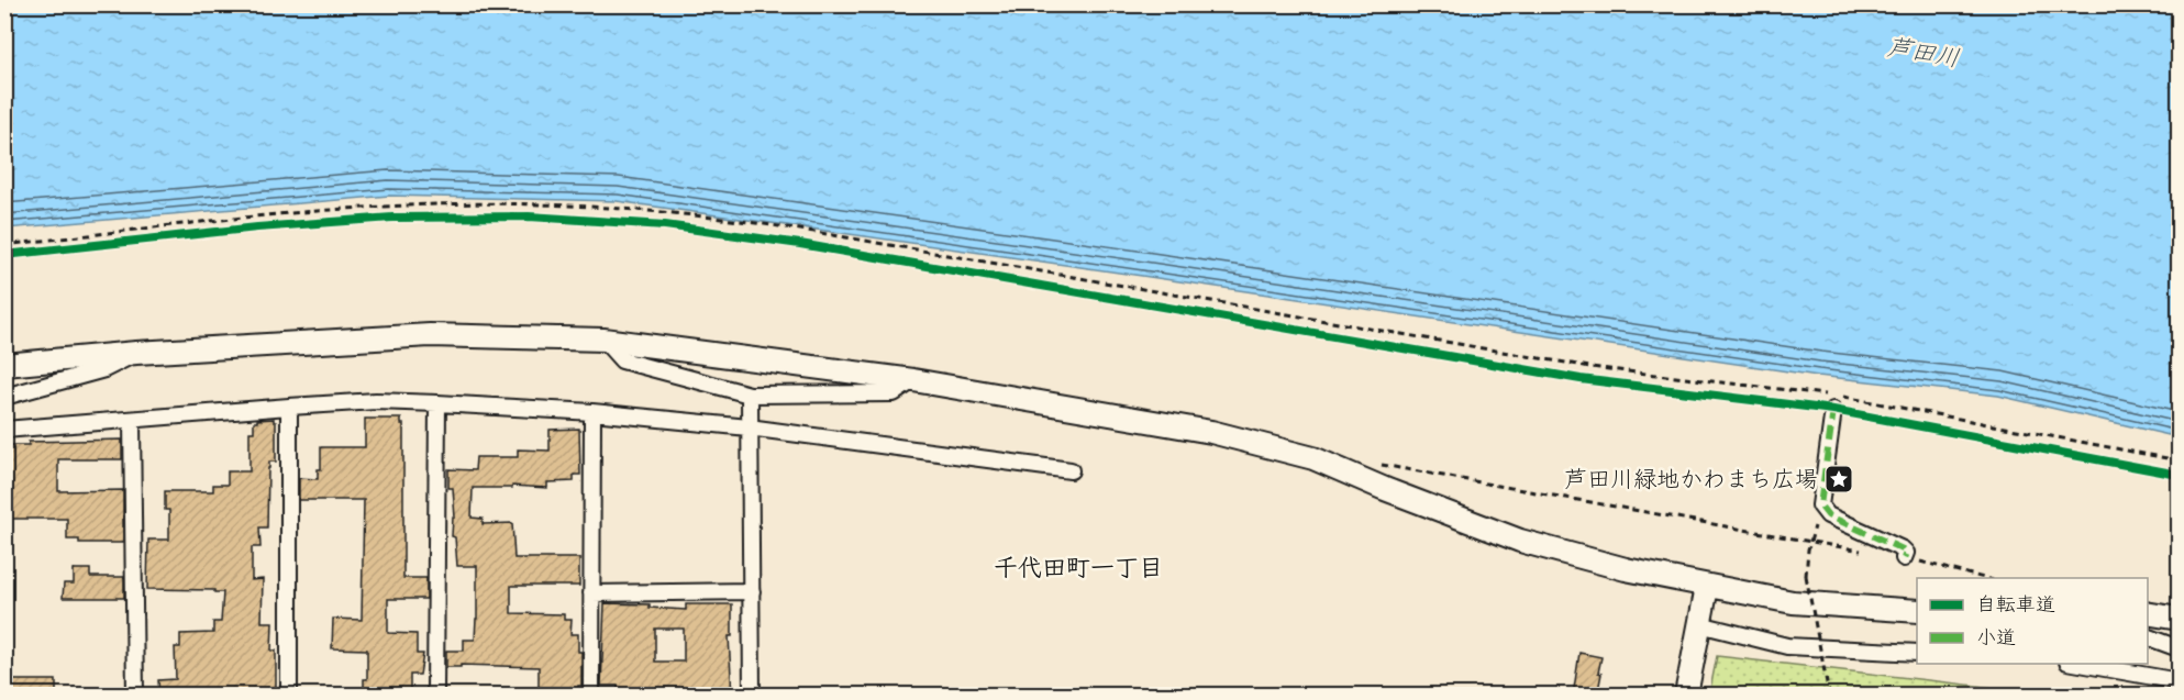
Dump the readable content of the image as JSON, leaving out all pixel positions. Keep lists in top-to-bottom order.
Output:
{
  "districts": ["千代田町一丁目"],
  "water": ["芦田川"],
  "places": {
    "place": ["芦田川緑地かわまち広場"]
  },
  "legend": ["自転車道", "小道"]
}
